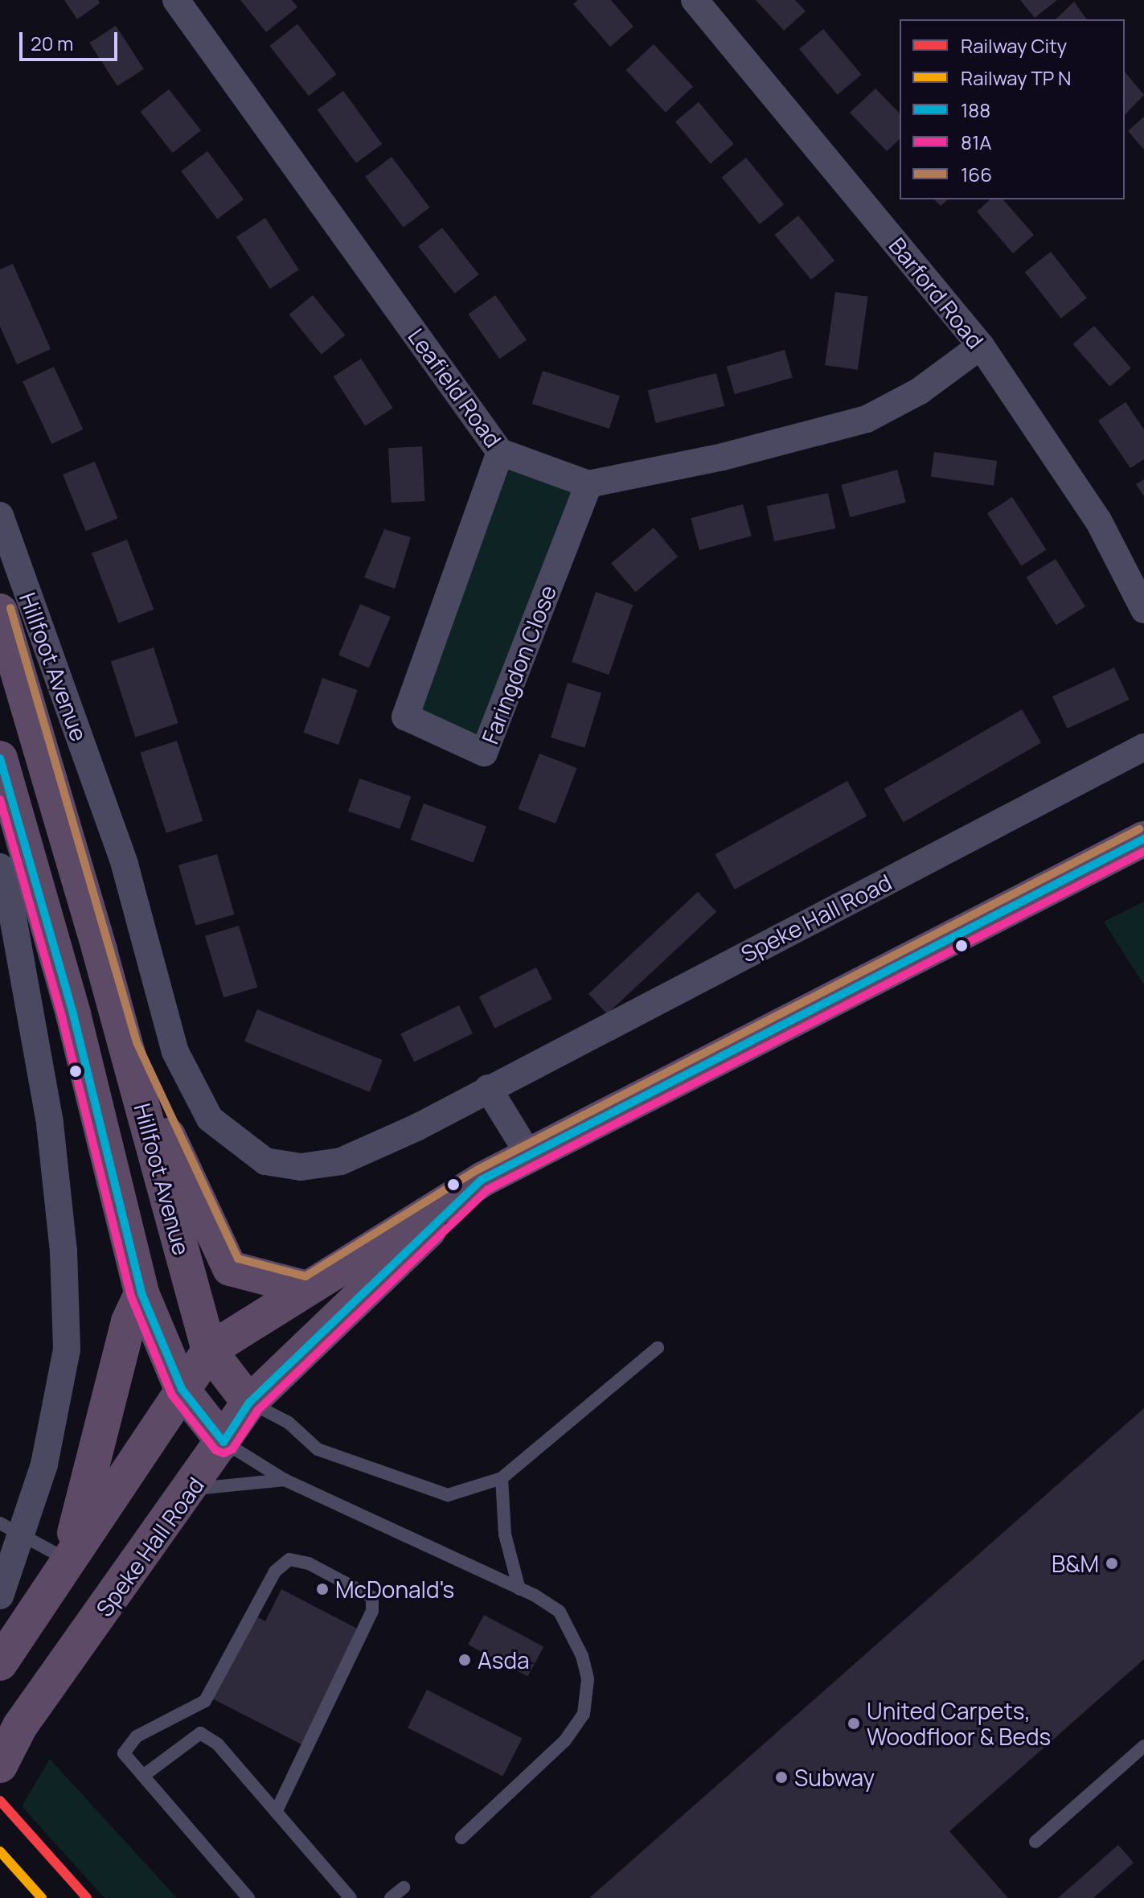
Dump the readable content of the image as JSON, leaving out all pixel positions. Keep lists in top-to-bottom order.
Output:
{
  "streets": {
    "highway": ["Hillfoot Avenue", "Speke Hall Road"],
    "street": ["Barford Road", "Leafield Road", "Faringdon Close"]
  },
  "crossings": [
    ["Leafield Road", "Faringdon Close"],
    ["Hillfoot Avenue", "Speke Hall Road"]
  ],
  "places": [
    "B&M",
    "McDonald's",
    "Asda",
    "United Carpets, Woodfloor & Beds",
    "Subway"
  ],
  "lines": [
    "transit line 166",
    "transit line 188",
    "transit line 81A",
    "rail line City"
  ],
  "legend": [
    "Railway City",
    "Railway TP N",
    "188",
    "81A",
    "166"
  ],
  "scale_bar": "20 m"
}
